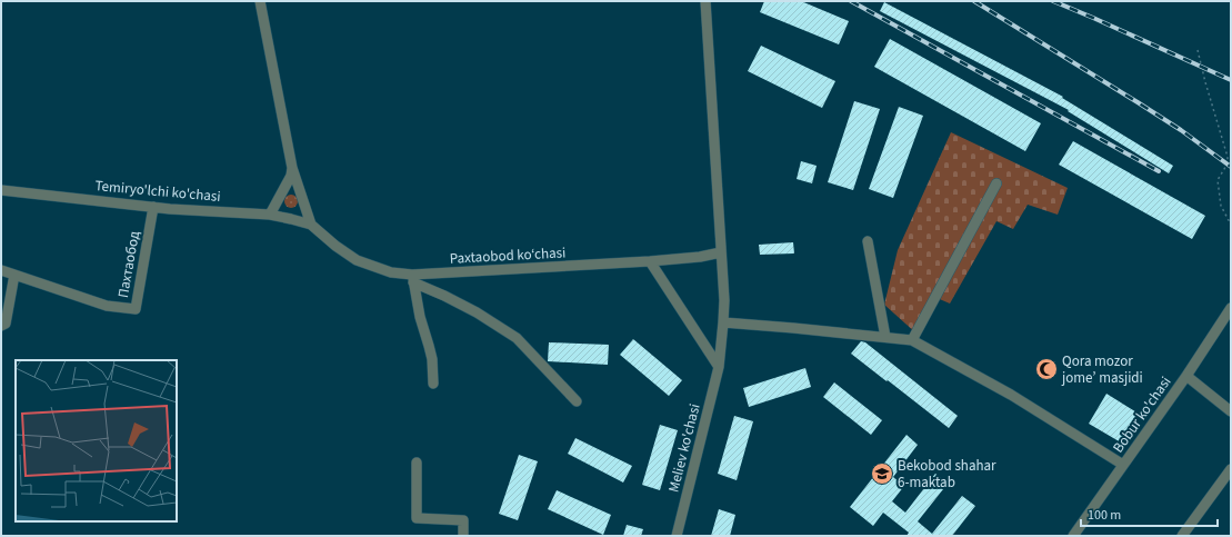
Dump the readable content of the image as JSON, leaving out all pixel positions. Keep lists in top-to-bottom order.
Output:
{
  "streets": {
    "street": [
      "Temiryo'lchi ko'chasi",
      "Paxtaobod ko‘chasi",
      "Пахтаобод",
      "Bobur ko'chasi",
      "Meliev ko'chasi"
    ]
  },
  "crossings": [
    ["Temiryo'lchi ko'chasi", "Paxtaobod ko‘chasi"],
    ["Temiryo'lchi ko'chasi", "Пахтаобод"],
    ["Paxtaobod ko‘chasi", "Meliev ko'chasi"]
  ],
  "places": {
    "mosque": ["Qora mozor jome’ masjidi"],
    "school or university": ["Bekobod shahar 6-maktab"]
  },
  "scale_bar": "100 m"
}
